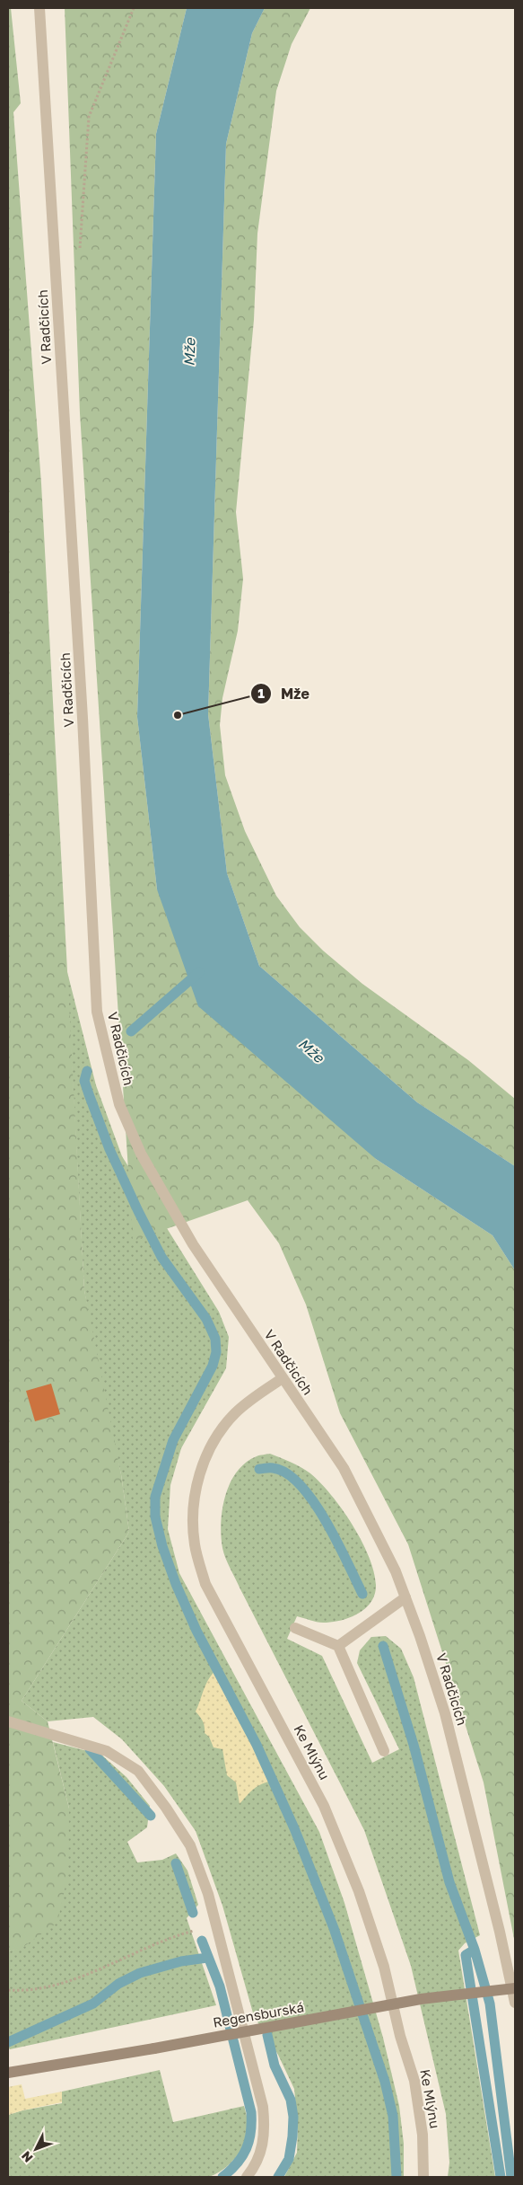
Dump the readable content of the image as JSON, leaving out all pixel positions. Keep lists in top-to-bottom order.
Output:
{
  "streets": {
    "main road": ["Regensburská"],
    "street": ["V Radčicích", "Ke Mlýnu"]
  },
  "crossings": [
    ["V Radčicích", "Ke Mlýnu"]
  ],
  "water": ["Mže"],
  "places": ["Mže"],
  "north": "bottom left"
}
